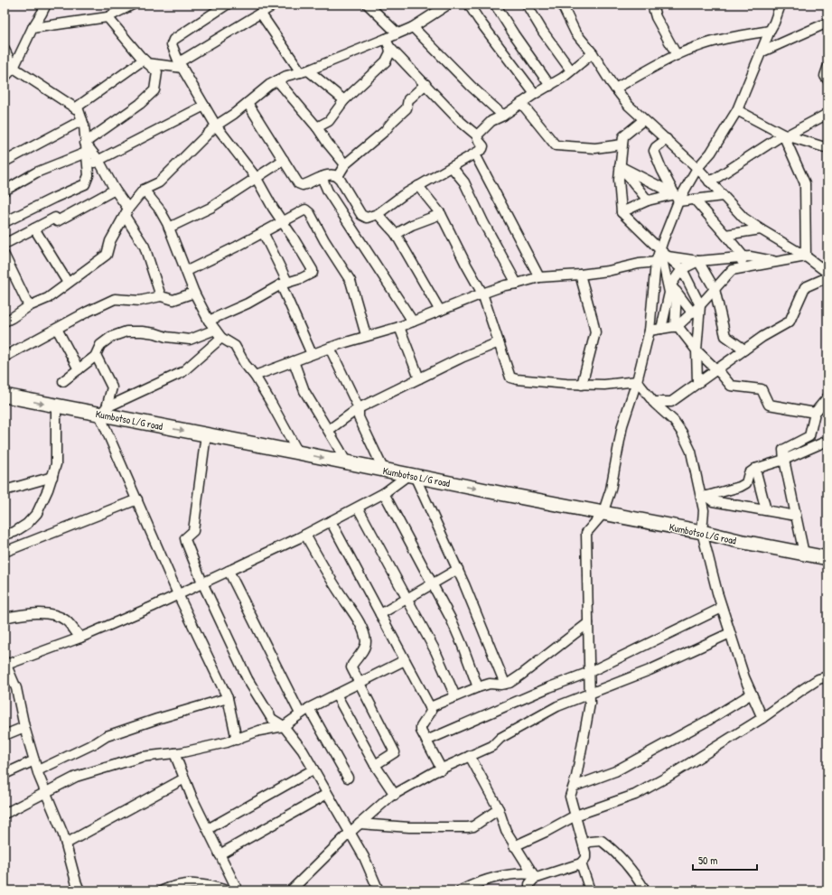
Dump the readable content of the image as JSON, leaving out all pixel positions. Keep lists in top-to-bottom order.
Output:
{
  "streets": {
    "main road": ["Kumbotso L/G road"]
  },
  "one_way": ["Kumbotso L/G road"],
  "scale_bar": "50 m"
}
